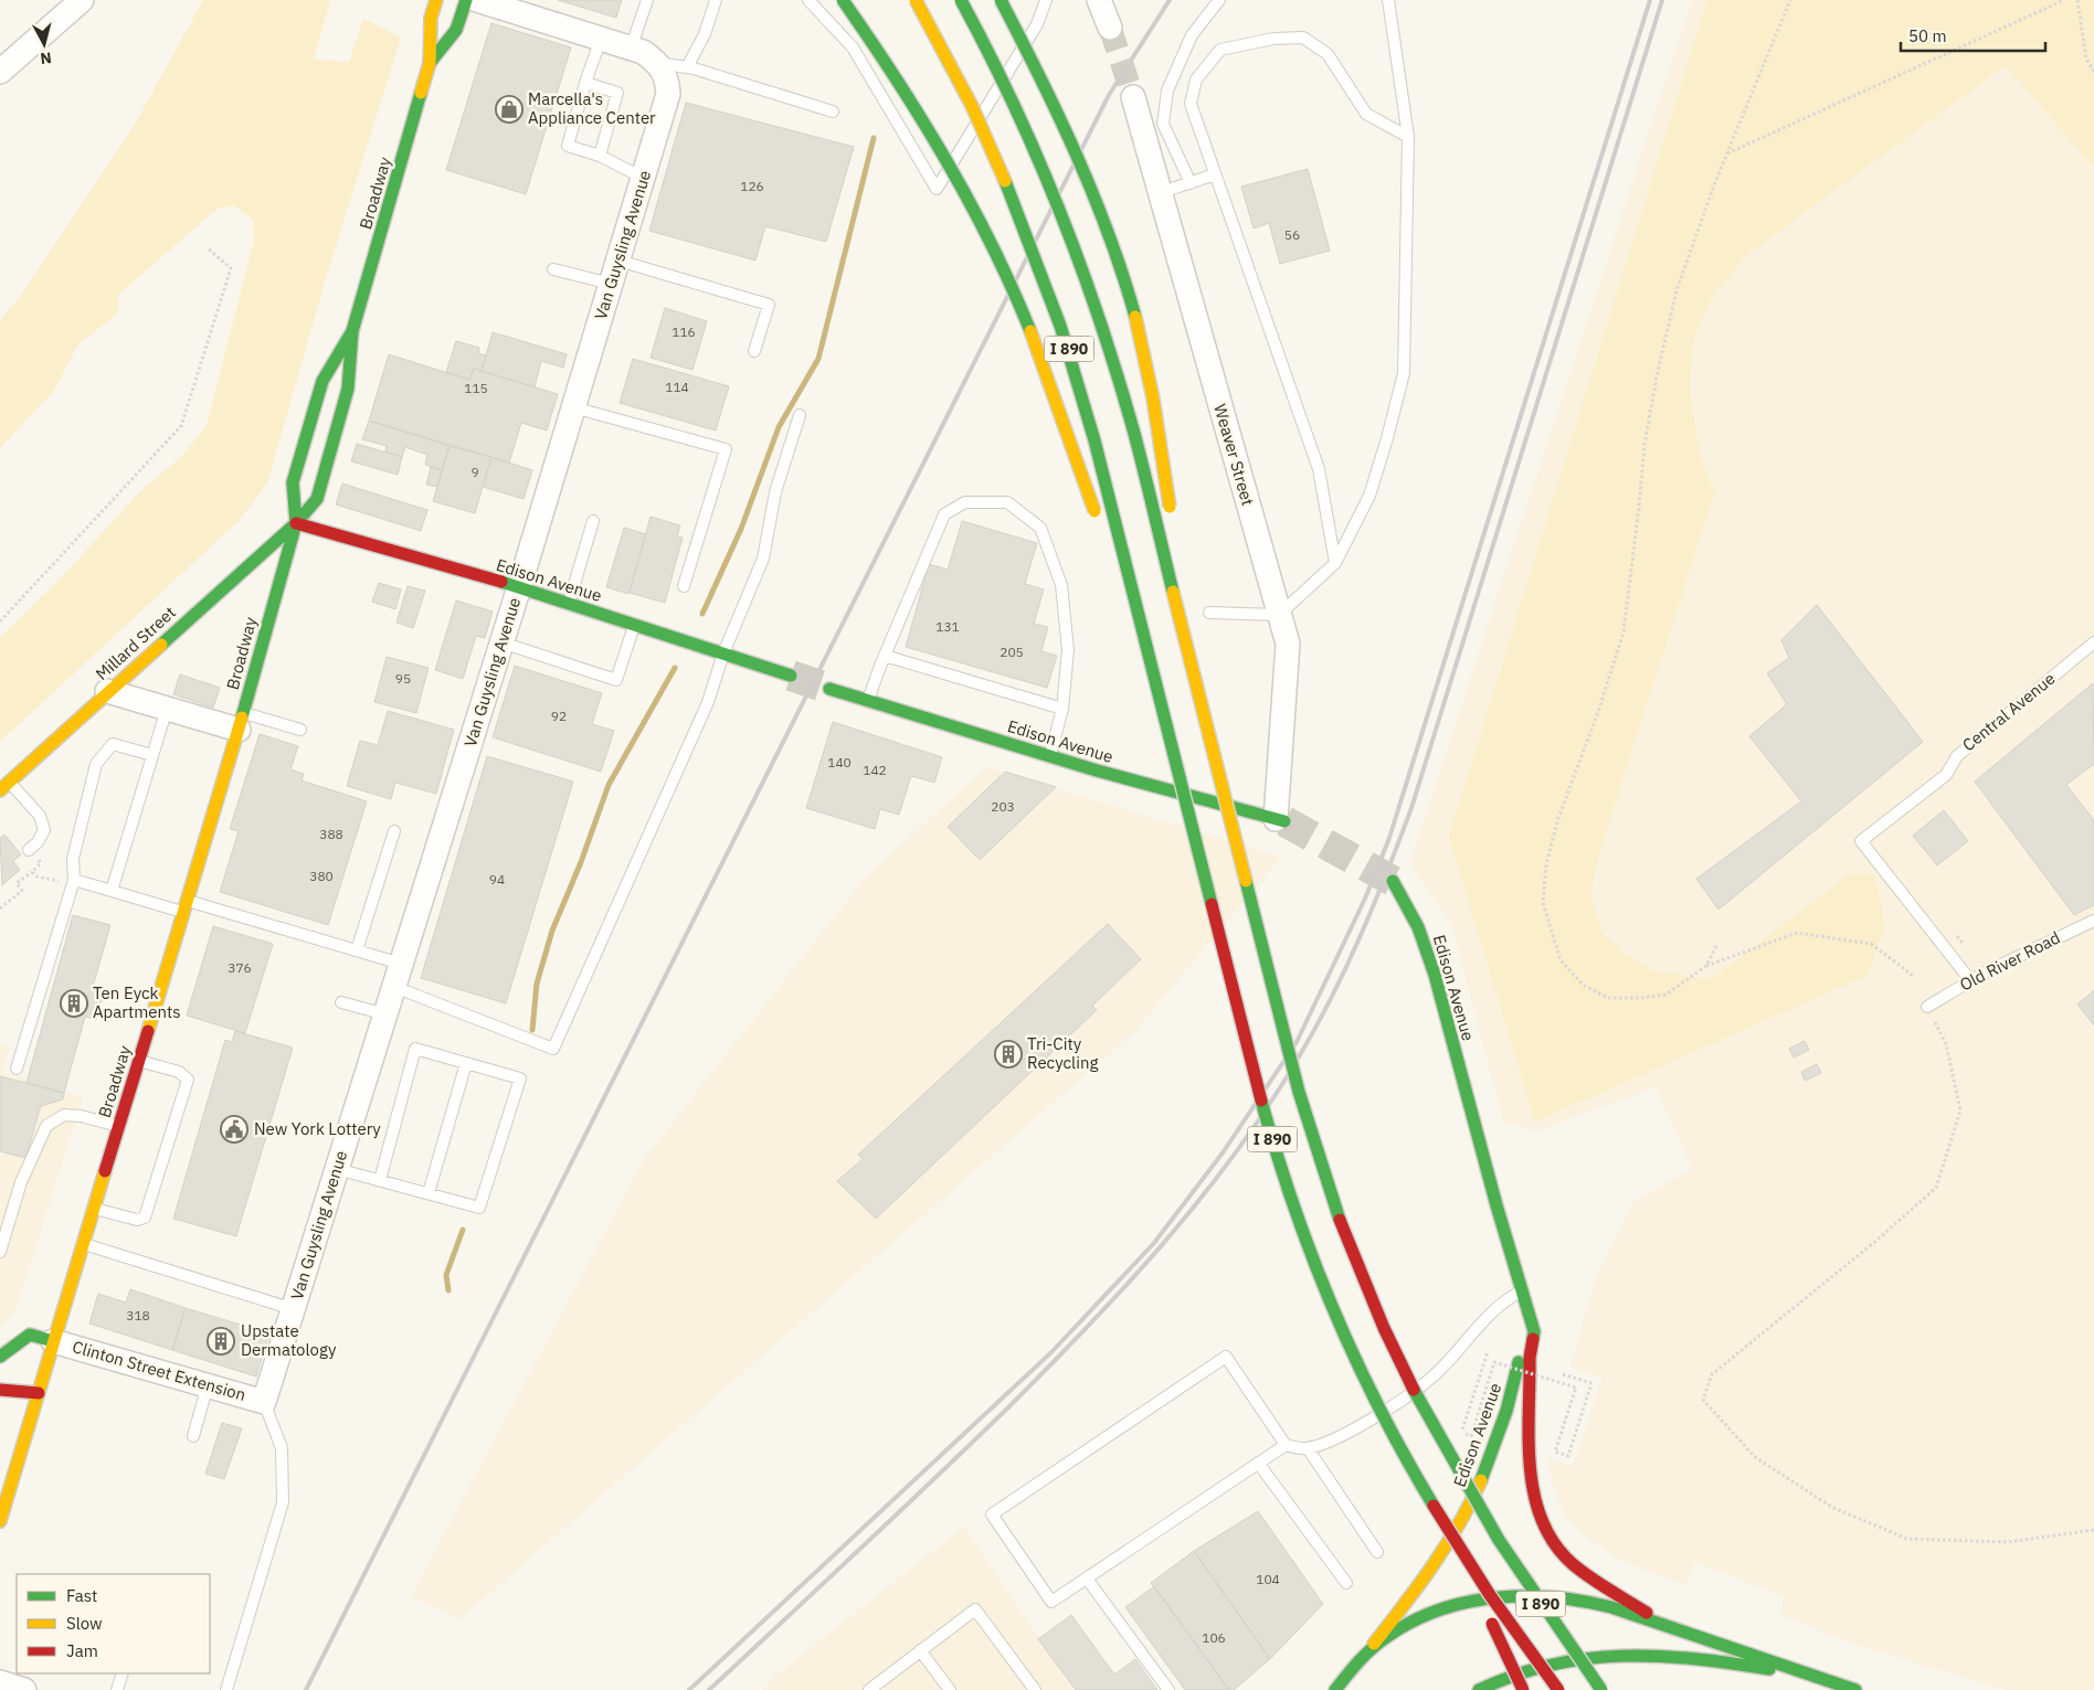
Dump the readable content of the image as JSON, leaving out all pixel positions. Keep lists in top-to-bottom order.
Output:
{
  "streets": {
    "main road": [
      "Broadway",
      "I 890",
      "Edison Avenue",
      "Millard Street"
    ],
    "street": ["Van Guysling Avenue", "Weaver Street", "Clinton Street Extension"],
    "lane": ["Central Avenue", "Old River Road"]
  },
  "crossings": [
    ["Broadway", "Edison Avenue"],
    ["Broadway", "Millard Street"],
    ["Broadway", "Clinton Street Extension"],
    ["Van Guysling Avenue", "Edison Avenue"],
    ["Van Guysling Avenue", "Clinton Street Extension"],
    ["Weaver Street", "Edison Avenue"],
    ["Edison Avenue", "Millard Street"],
    ["Central Avenue", "Old River Road"]
  ],
  "places": {
    "shop": ["Marcella's Appliance Center"],
    "building": ["Ten Eyck Apartments", "Tri-City Recycling", "Upstate Dermatology"],
    "public building": ["New York Lottery"]
  },
  "house_numbers": [
    "126",
    "56",
    "116",
    "114",
    "115",
    "9",
    "131",
    "205",
    "95",
    "92",
    "140",
    "142",
    "203",
    "388",
    "380",
    "94",
    "376",
    "318",
    "104",
    "106"
  ],
  "legend": ["Fast", "Slow", "Jam"],
  "scale_bar": "50 m",
  "north": "bottom"
}
